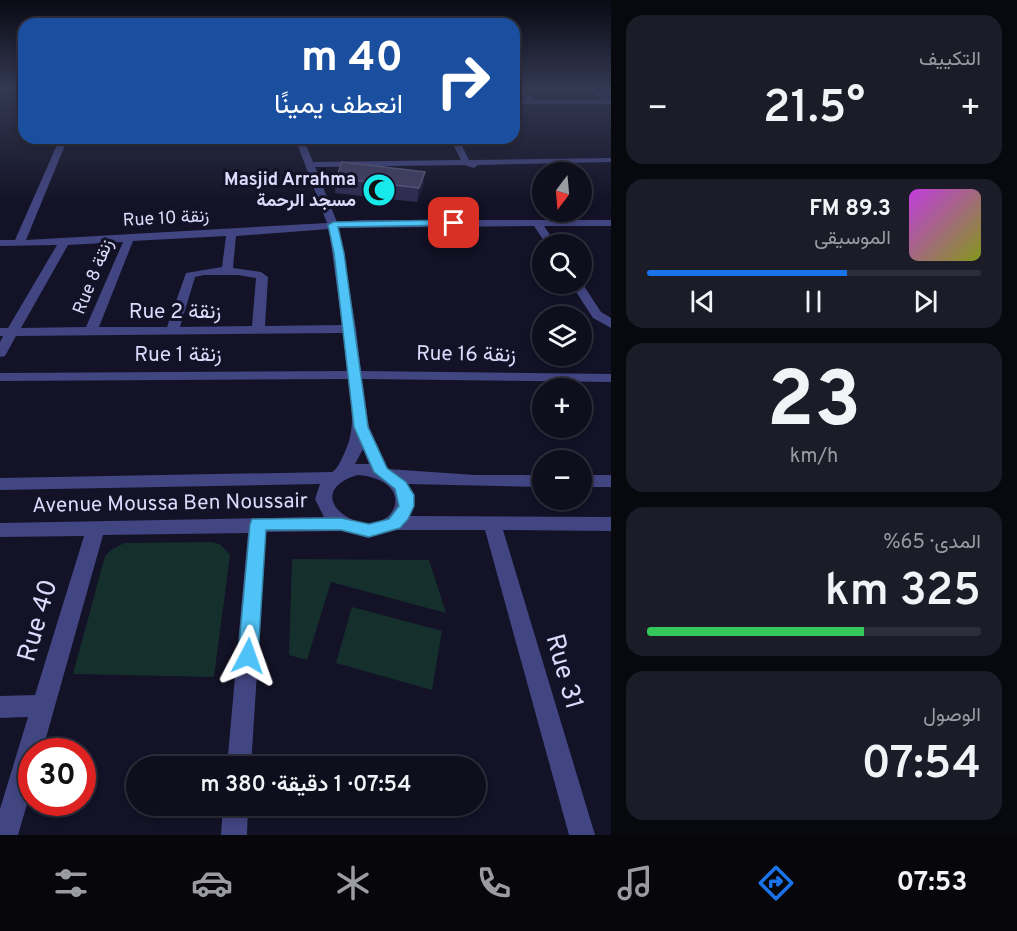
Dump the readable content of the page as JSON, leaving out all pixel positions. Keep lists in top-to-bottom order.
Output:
{
  "streets": {
    "street": [
      "Rue 10 زنقة",
      "Rue 8 زنقة",
      "Rue 2 زنقة",
      "Rue 1 زنقة",
      "Rue 16 زنقة",
      "Avenue Moussa Ben Noussair",
      "Rue 40",
      "Rue 31"
    ]
  },
  "crossings": [
    ["Rue 10 زنقة", "Rue 8 زنقة"],
    ["Rue 8 زنقة", "Rue 2 زنقة"],
    ["Rue 1 زنقة", "Rue 16 زنقة"],
    ["Avenue Moussa Ben Noussair", "Rue 40"]
  ],
  "places": {
    "mosque": ["Masjid Arrahma مسجد الرحمة"]
  },
  "north": "bottom",
  "page": {
    "tile": [
      "التكييف",
      ["23", "km/h"],
      ["المدى · 65%", "325 km"],
      ["الوصول", "07:54"]
    ],
    "turn": ["40 m", "انعطف يمينًا"],
    "heat": ["−", "21.5°", "+"],
    "map_buttons": ["+", "−"],
    "song": ["89.3 FM", "الموسيقى"],
    "limit": "30",
    "trip": "07:54 · 1 دقيقة · 380 m",
    "tabs": "07:53"
  }
}
